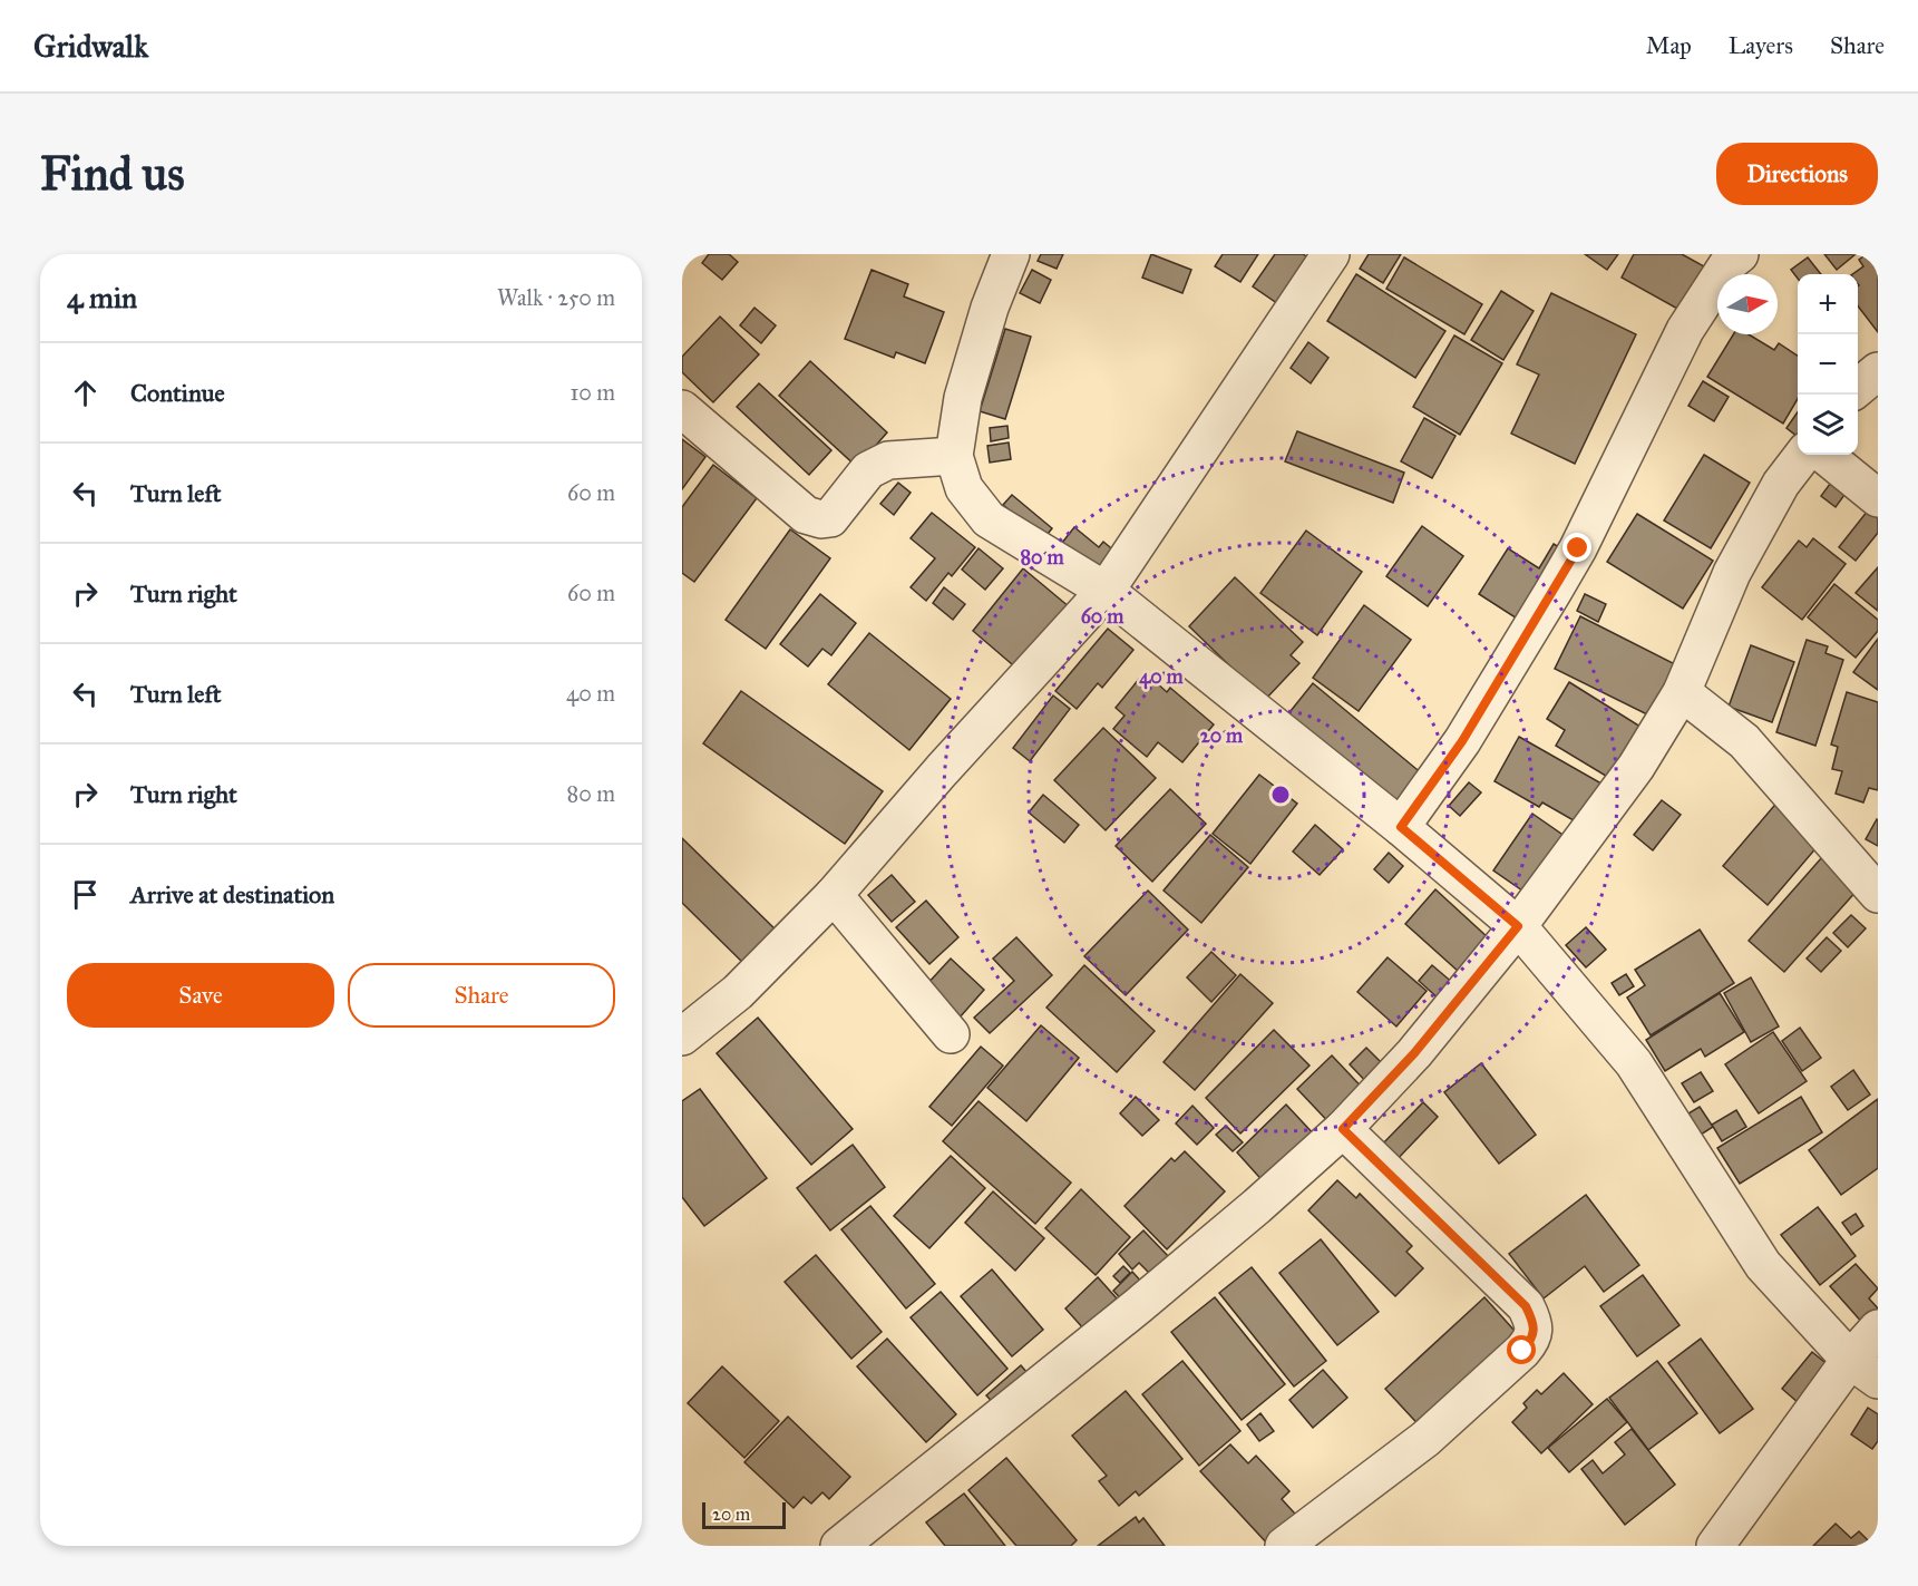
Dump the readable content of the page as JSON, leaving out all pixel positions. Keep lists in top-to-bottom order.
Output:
{
  "scale_bar": "20 m",
  "north": "right",
  "page": {
    "header": "Gridwalk",
    "nav": ["Map", "Layers", "Share"],
    "buttons": [
      "Directions",
      ["Save", "Share"]
    ],
    "title": "Find us",
    "heading": ["4 min", "Walk · 250 m"],
    "map_buttons": ["+", "−"],
    "list": [
      ["Continue", "10 m"],
      ["Turn left", "60 m"],
      ["Turn right", "60 m"],
      ["Turn left", "40 m"],
      ["Turn right", "80 m"],
      "Arrive at destination"
    ],
    "scale": "20 m"
  },
  "rings": [
    "80 m",
    "60 m",
    "40 m",
    "20 m"
  ]
}
